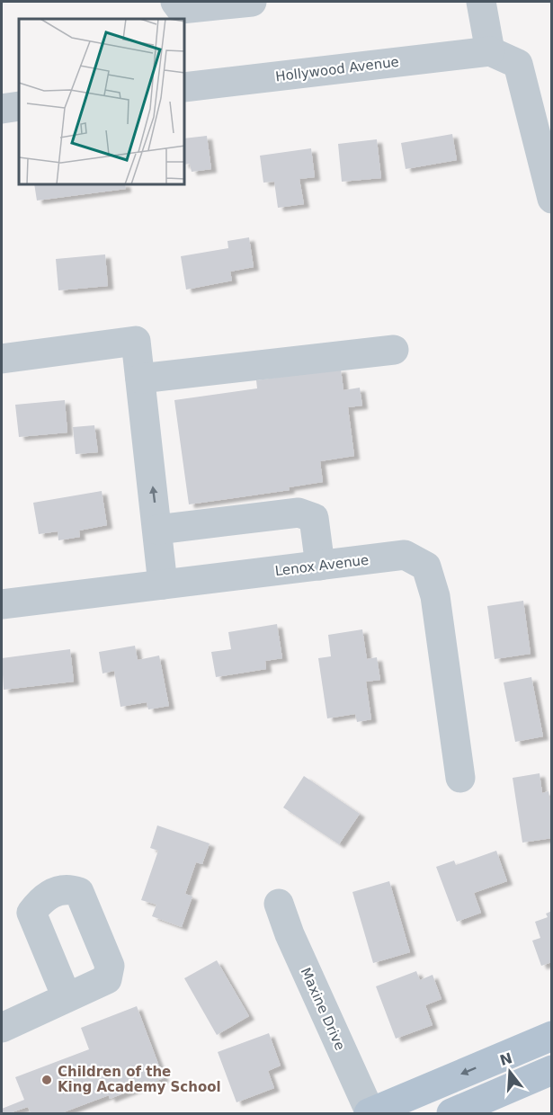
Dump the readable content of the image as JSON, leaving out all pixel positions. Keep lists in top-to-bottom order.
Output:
{
  "streets": {
    "street": ["Hollywood Avenue", "Lenox Avenue", "Maxine Drive"]
  },
  "places": ["Children of the King Academy School"],
  "north": "top"
}
